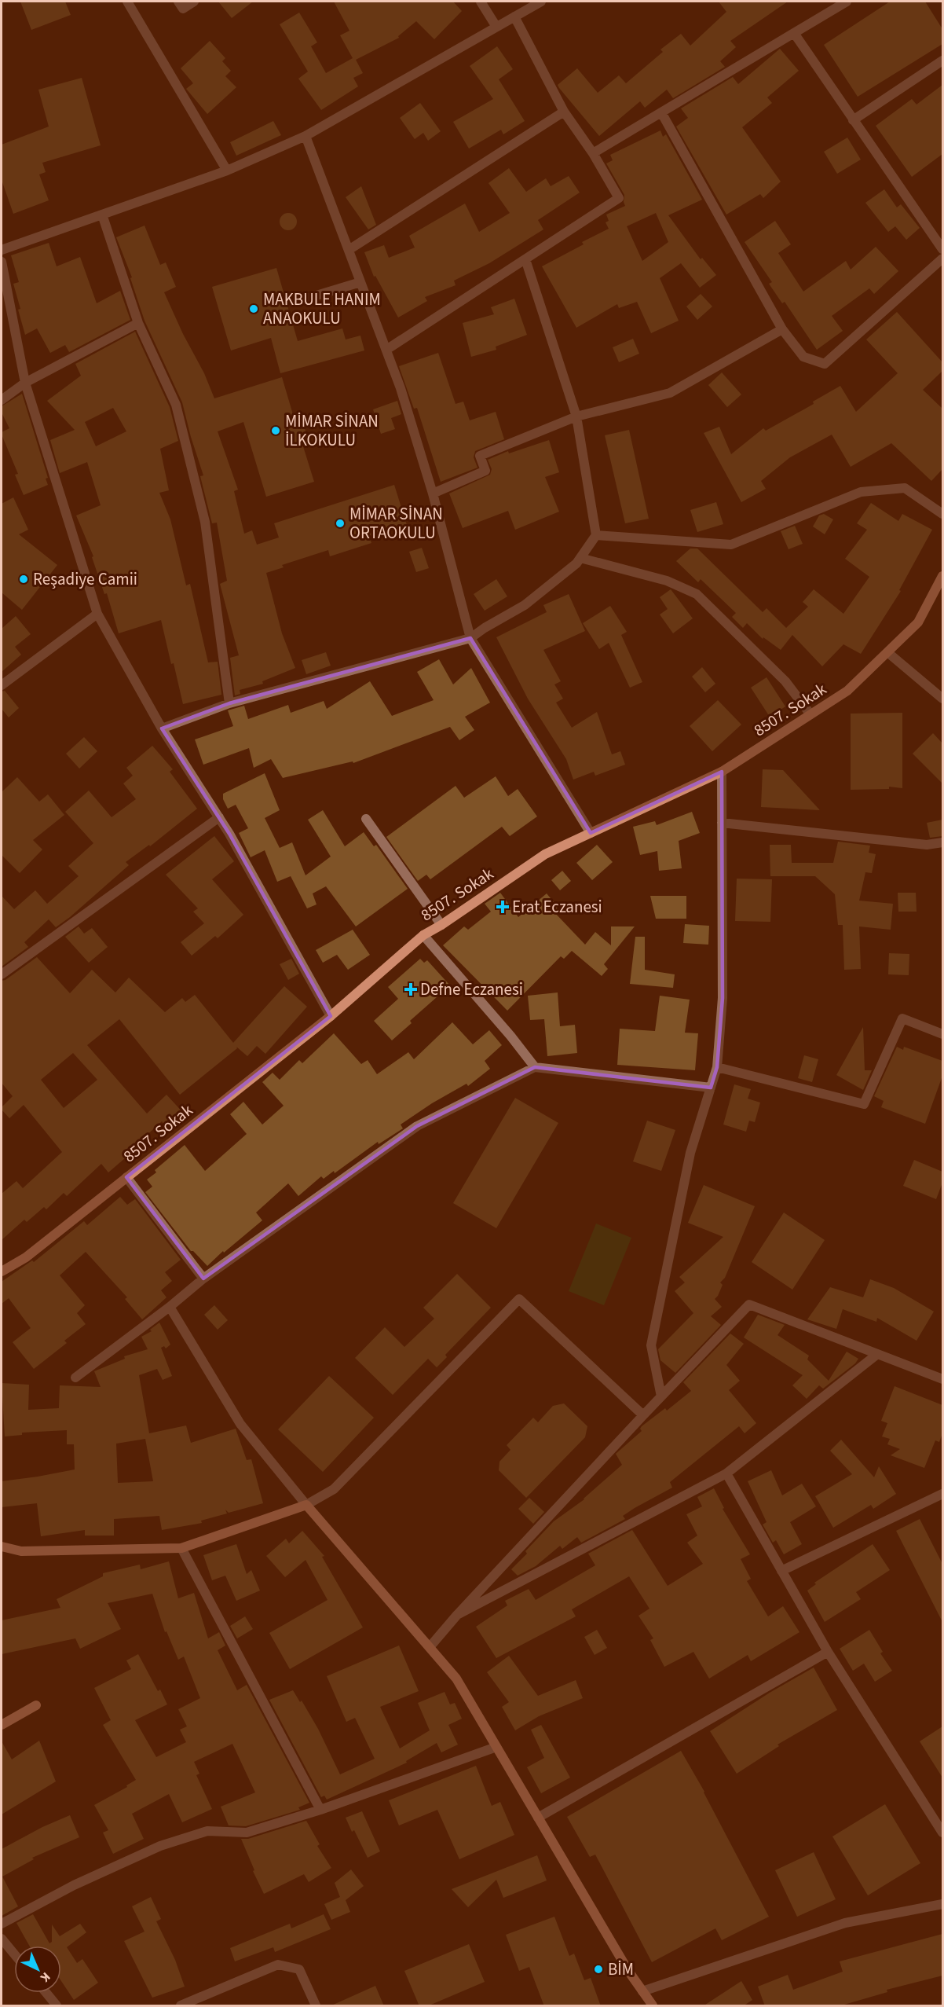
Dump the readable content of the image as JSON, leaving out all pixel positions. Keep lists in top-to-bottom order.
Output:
{
  "streets": {
    "street": ["8507. Sokak"]
  },
  "places": {
    "other": [
      "MAKBULE HANIM ANAOKULU",
      "MİMAR SİNAN İLKOKULU",
      "MİMAR SİNAN ORTAOKULU",
      "Reşadiye Camii",
      "BİM"
    ],
    "health": ["Erat Eczanesi", "Defne Eczanesi"]
  },
  "north": "bottom right"
}
